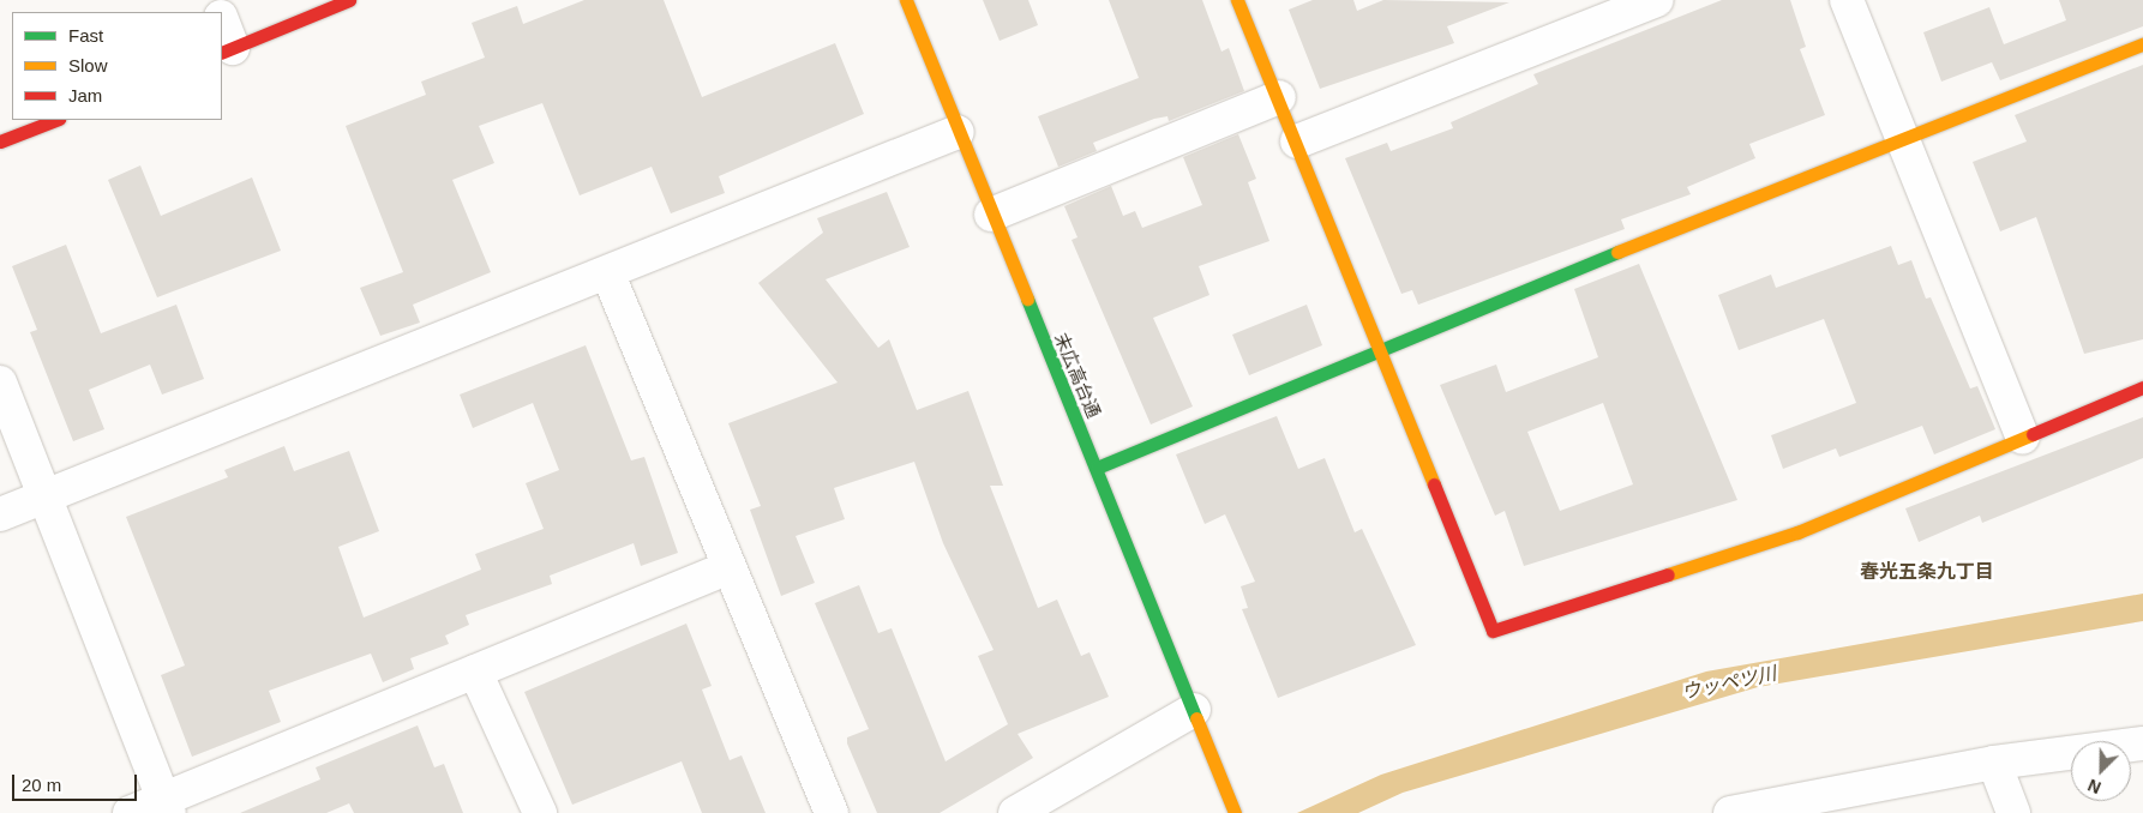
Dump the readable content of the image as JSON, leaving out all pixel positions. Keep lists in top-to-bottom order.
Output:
{
  "streets": {
    "street": ["末広高台通"]
  },
  "districts": ["春光五条九丁目"],
  "water": ["ウッペツ川"],
  "legend": ["Fast", "Slow", "Jam"],
  "scale_bar": "20 m",
  "north": "bottom left"
}
